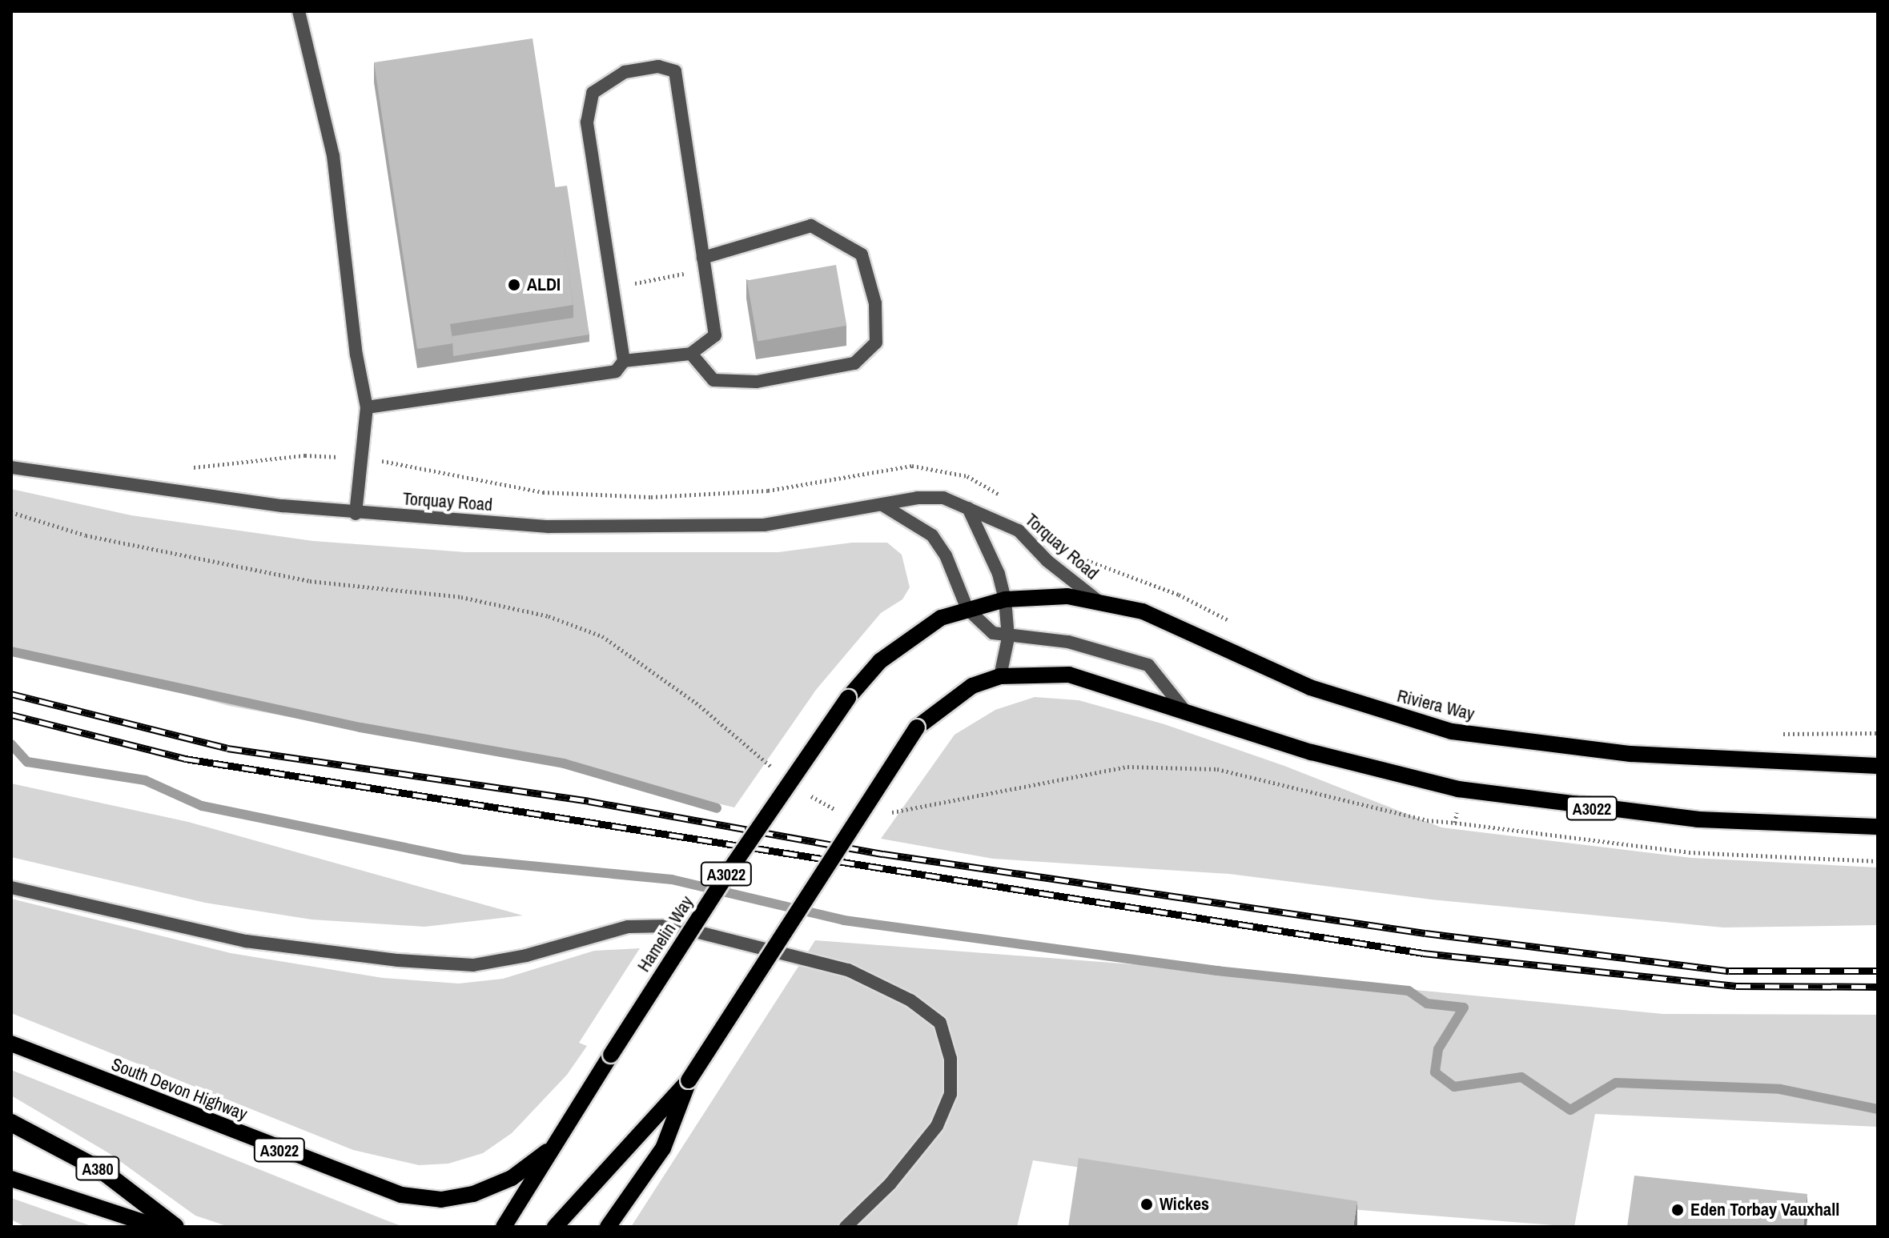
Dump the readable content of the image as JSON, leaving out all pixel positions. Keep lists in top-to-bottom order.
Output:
{
  "streets": {
    "highway": ["A380"],
    "main road": [
      "Riviera Way",
      "A3022",
      "Hamelin Way",
      "South Devon Highway"
    ],
    "street": ["Torquay Road"]
  },
  "crossings": [
    ["Torquay Road", "Riviera Way"],
    ["Riviera Way", "A3022"],
    ["A3022", "Hamelin Way"],
    ["Hamelin Way", "South Devon Highway"]
  ],
  "places": ["ALDI", "Wickes", "Eden Torbay Vauxhall"]
}
